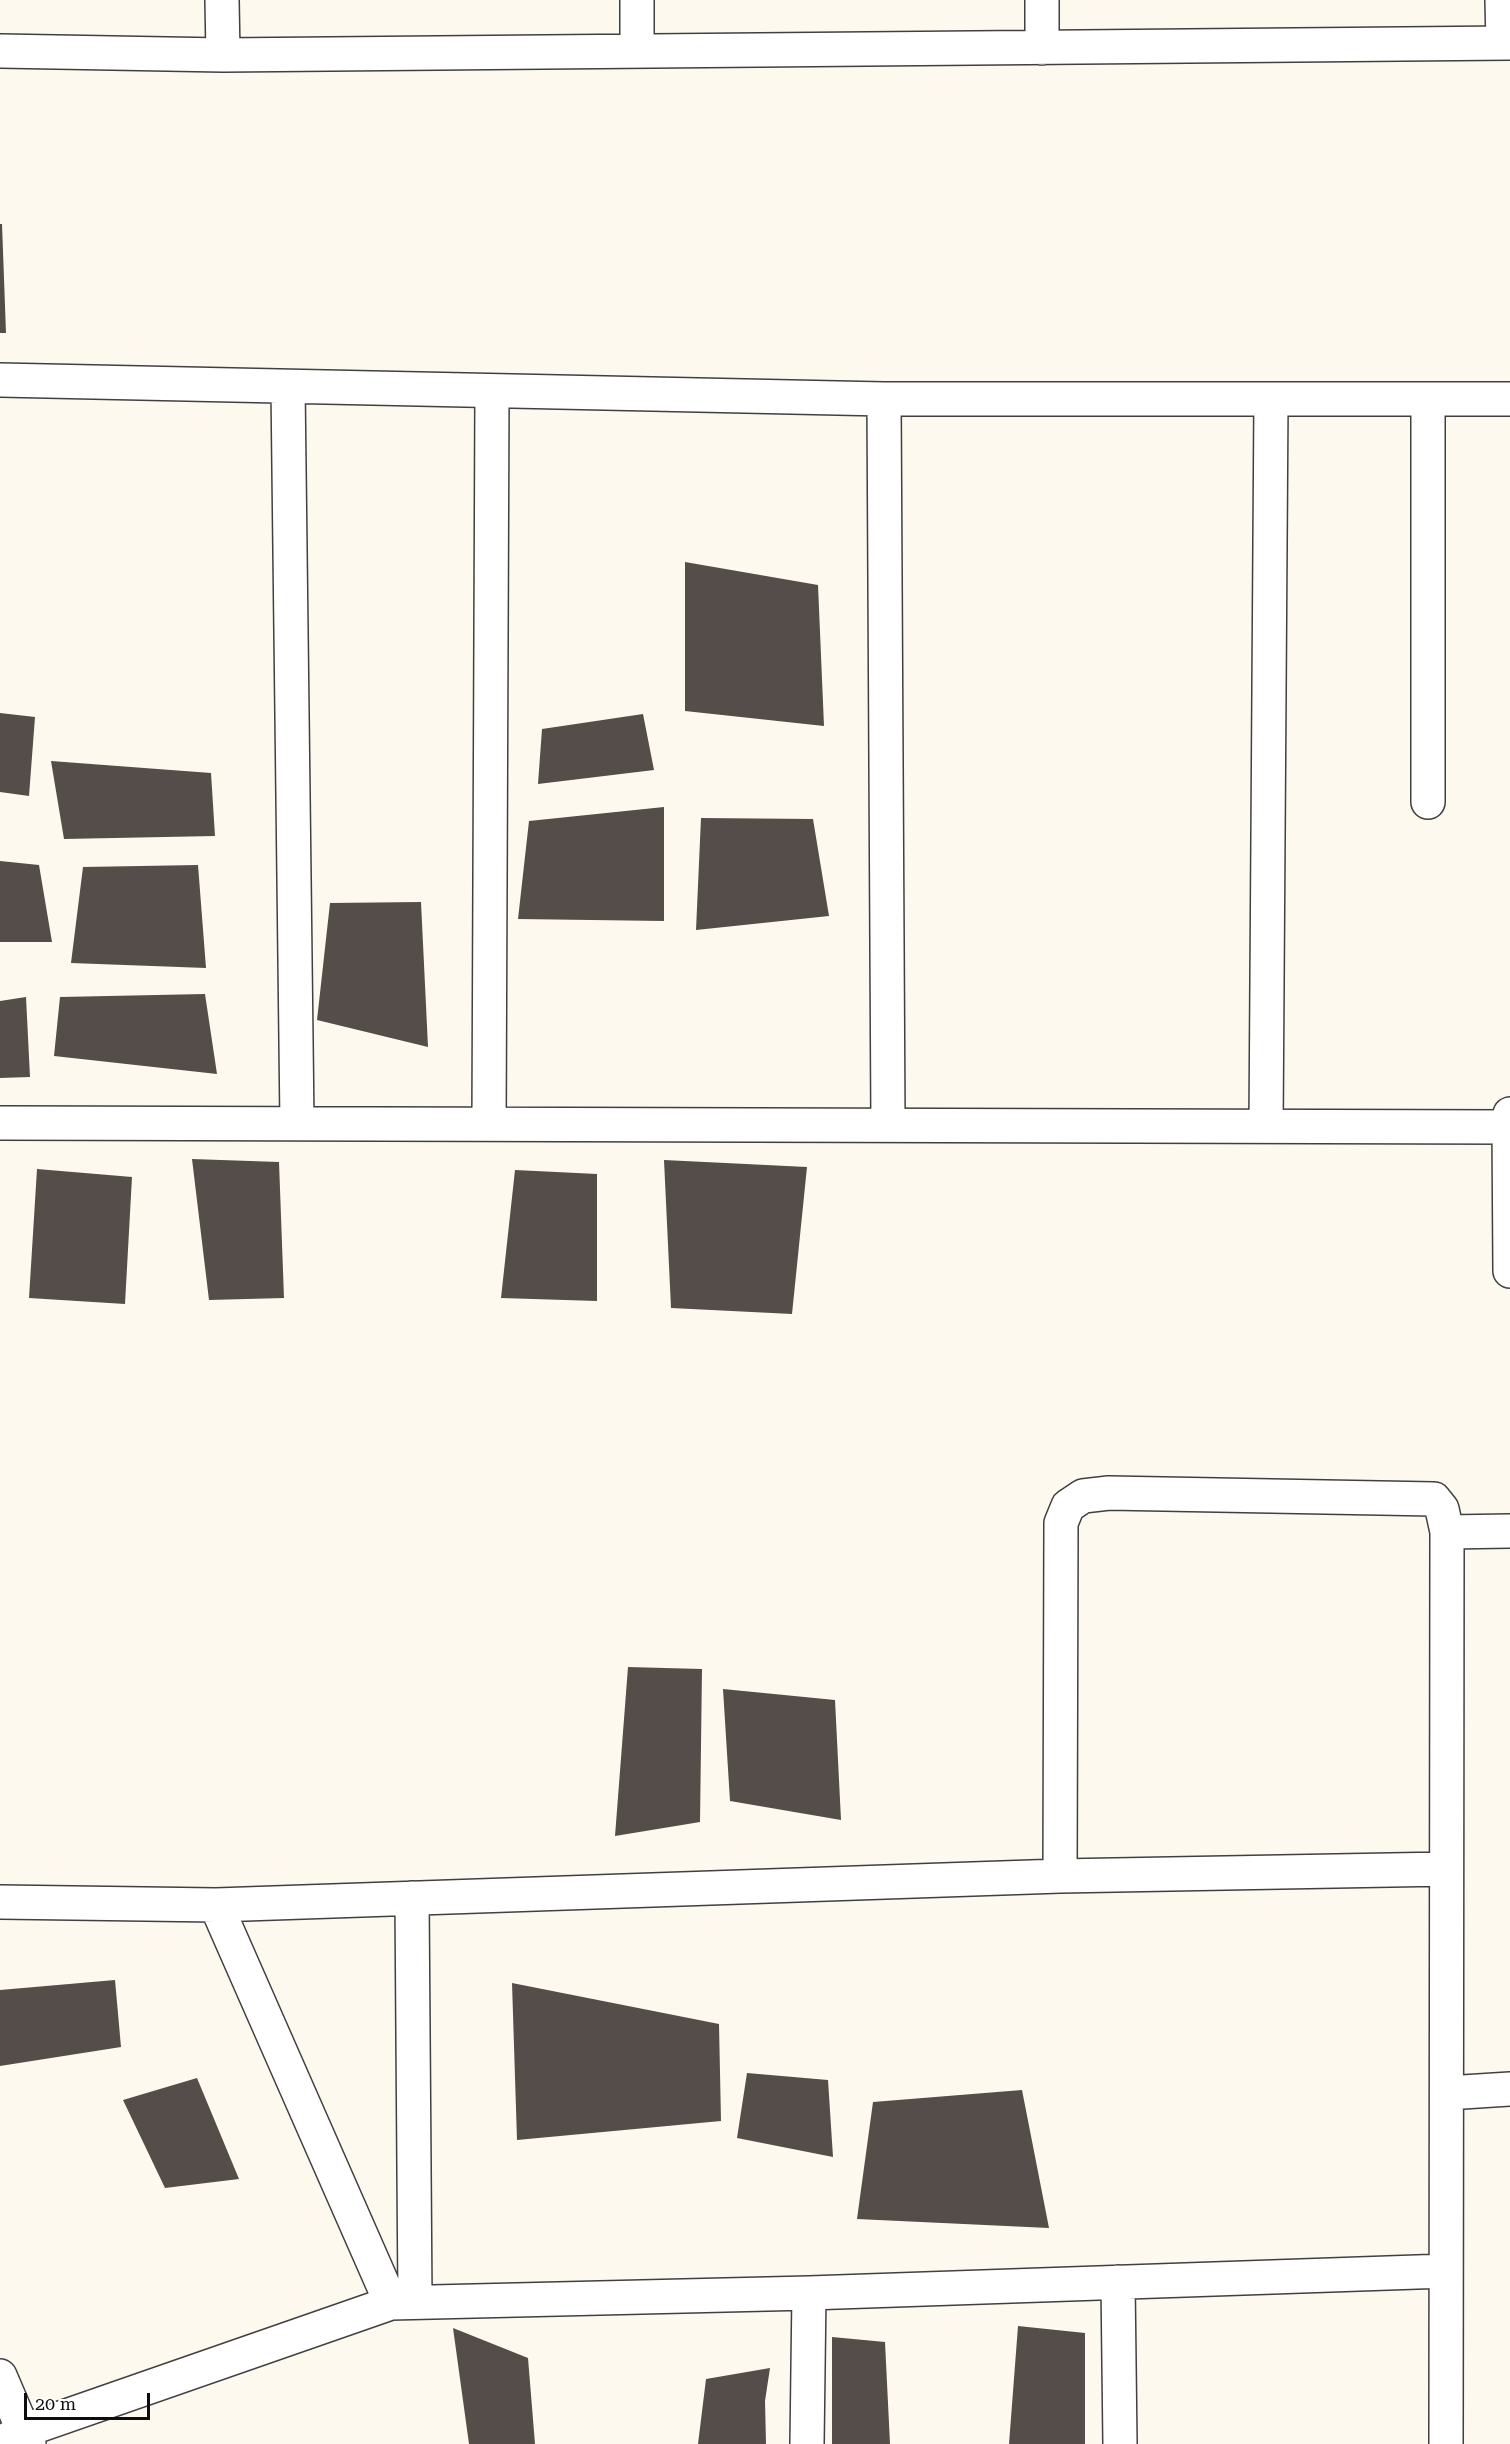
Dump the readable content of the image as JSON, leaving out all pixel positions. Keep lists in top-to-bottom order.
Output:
{
  "scale_bar": "20 m"
}
